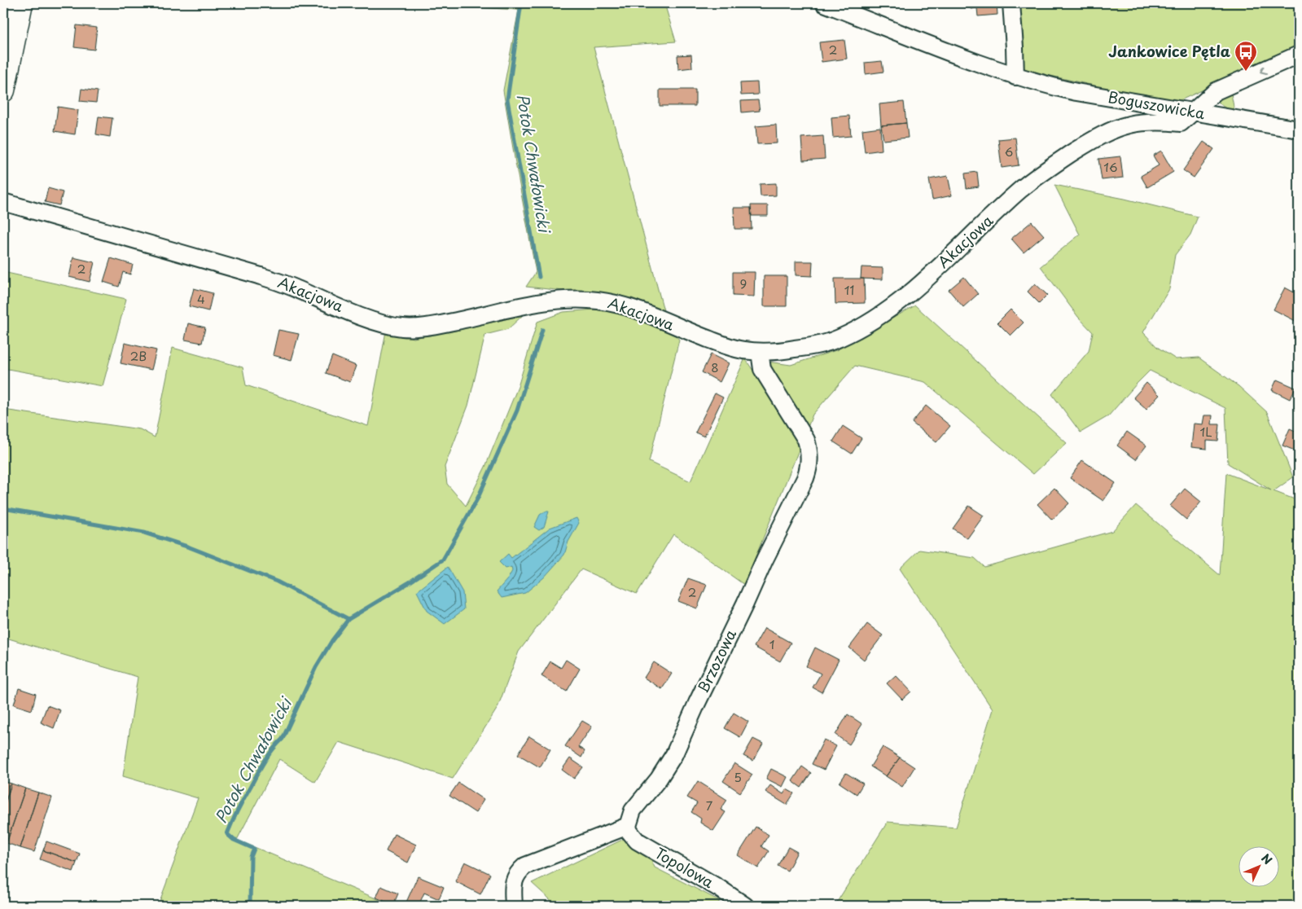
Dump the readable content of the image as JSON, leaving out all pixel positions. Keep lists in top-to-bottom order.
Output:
{
  "streets": {
    "street": [
      "Boguszowicka",
      "Akacjowa",
      "Brzozowa",
      "Topolowa"
    ]
  },
  "crossings": [
    ["Boguszowicka", "Akacjowa"],
    ["Akacjowa", "Brzozowa"],
    ["Brzozowa", "Topolowa"]
  ],
  "water": ["Potok Chwałowicki"],
  "places": {
    "bus stop": ["Jankowice Pętla"]
  },
  "house_numbers": [
    "2",
    "6",
    "16",
    "2",
    "9",
    "11",
    "4",
    "2B",
    "8",
    "1L",
    "2",
    "1",
    "5",
    "7"
  ],
  "north": "top right"
}
